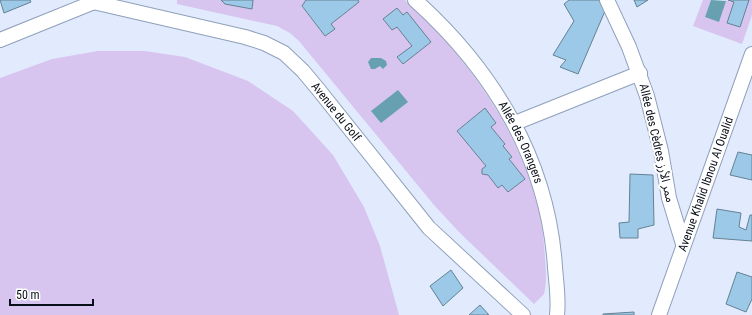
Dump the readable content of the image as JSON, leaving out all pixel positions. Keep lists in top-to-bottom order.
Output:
{
  "streets": {
    "street": [
      "Avenue du Golf",
      "Allée des Orangers",
      "Allée des Cèdres ممر الأرز",
      "Avenue Khalid Ibnou Al Oualid"
    ]
  },
  "crossings": [
    ["Allée des Cèdres ممر الأرز", "Avenue Khalid Ibnou Al Oualid"]
  ],
  "scale_bar": "50 m"
}
